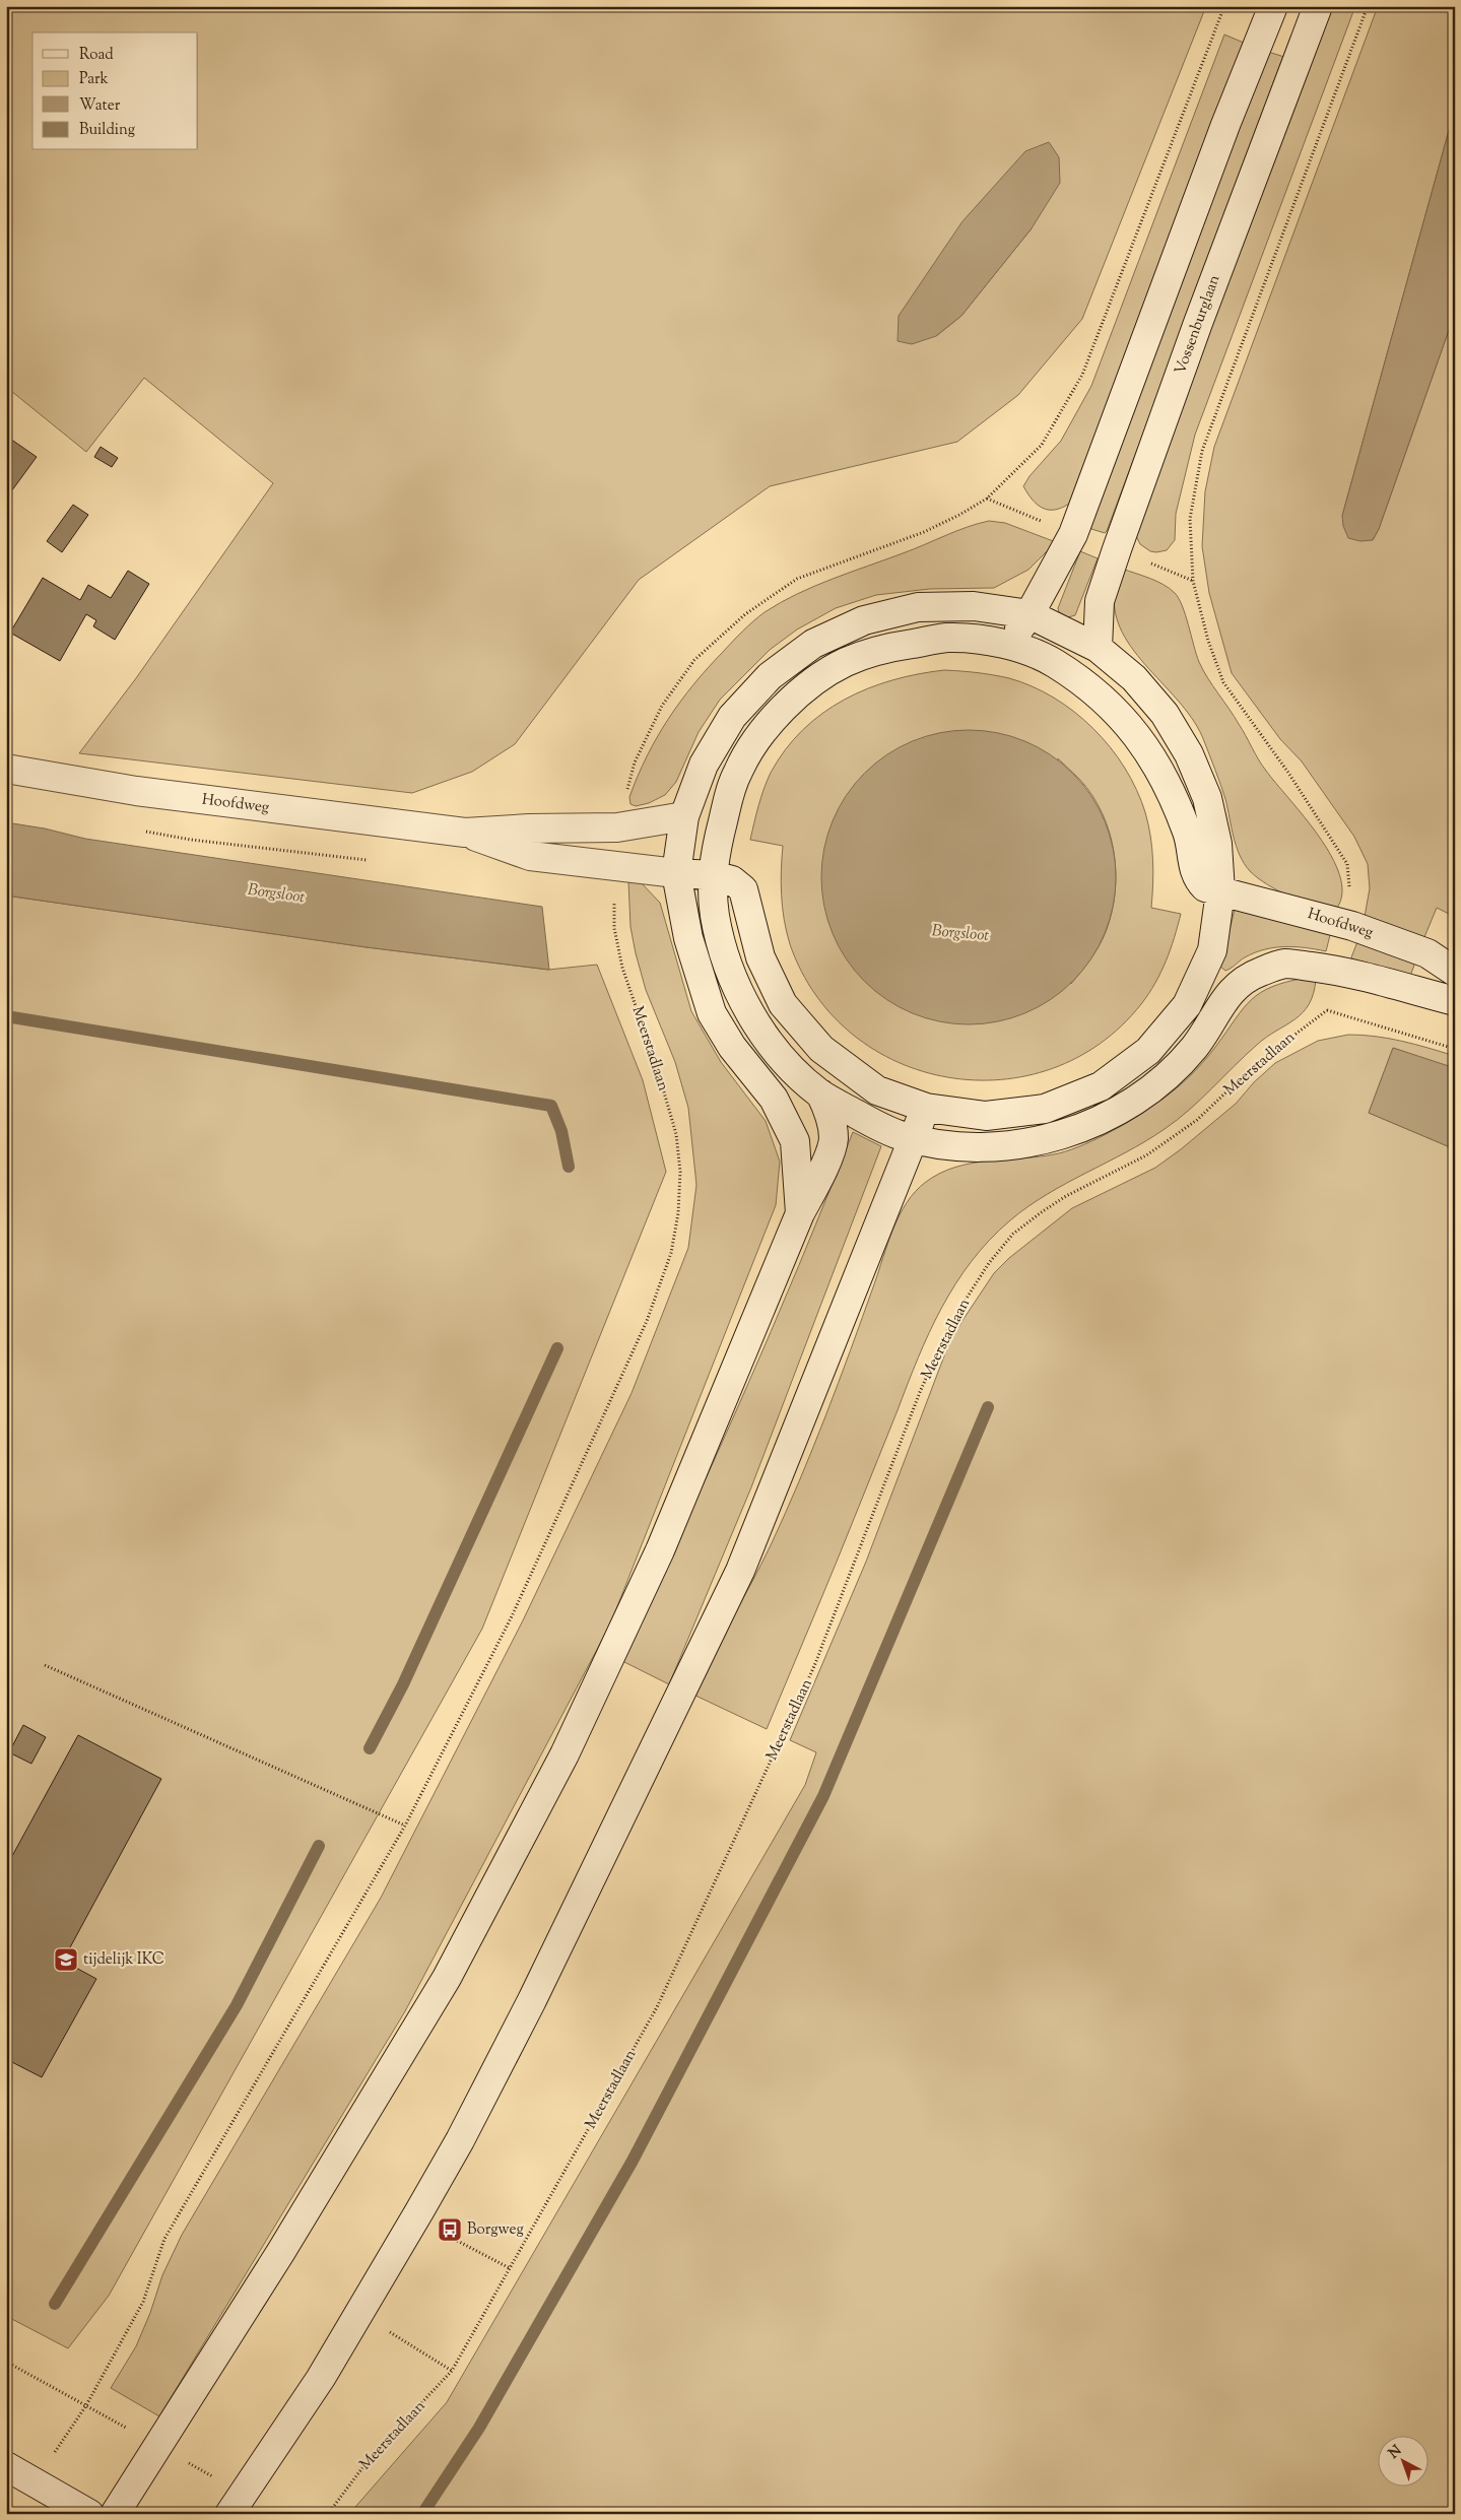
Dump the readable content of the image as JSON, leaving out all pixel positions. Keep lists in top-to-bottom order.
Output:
{
  "streets": {
    "main road": ["Vossenburglaan", "Hoofdweg"],
    "path": ["Meerstadlaan"]
  },
  "water": ["Borgsloot"],
  "places": {
    "school or university": ["tijdelijk IKC"],
    "bus stop": ["Borgweg"]
  },
  "legend": [
    "Road",
    "Park",
    "Water",
    "Building"
  ],
  "north": "top left"
}
